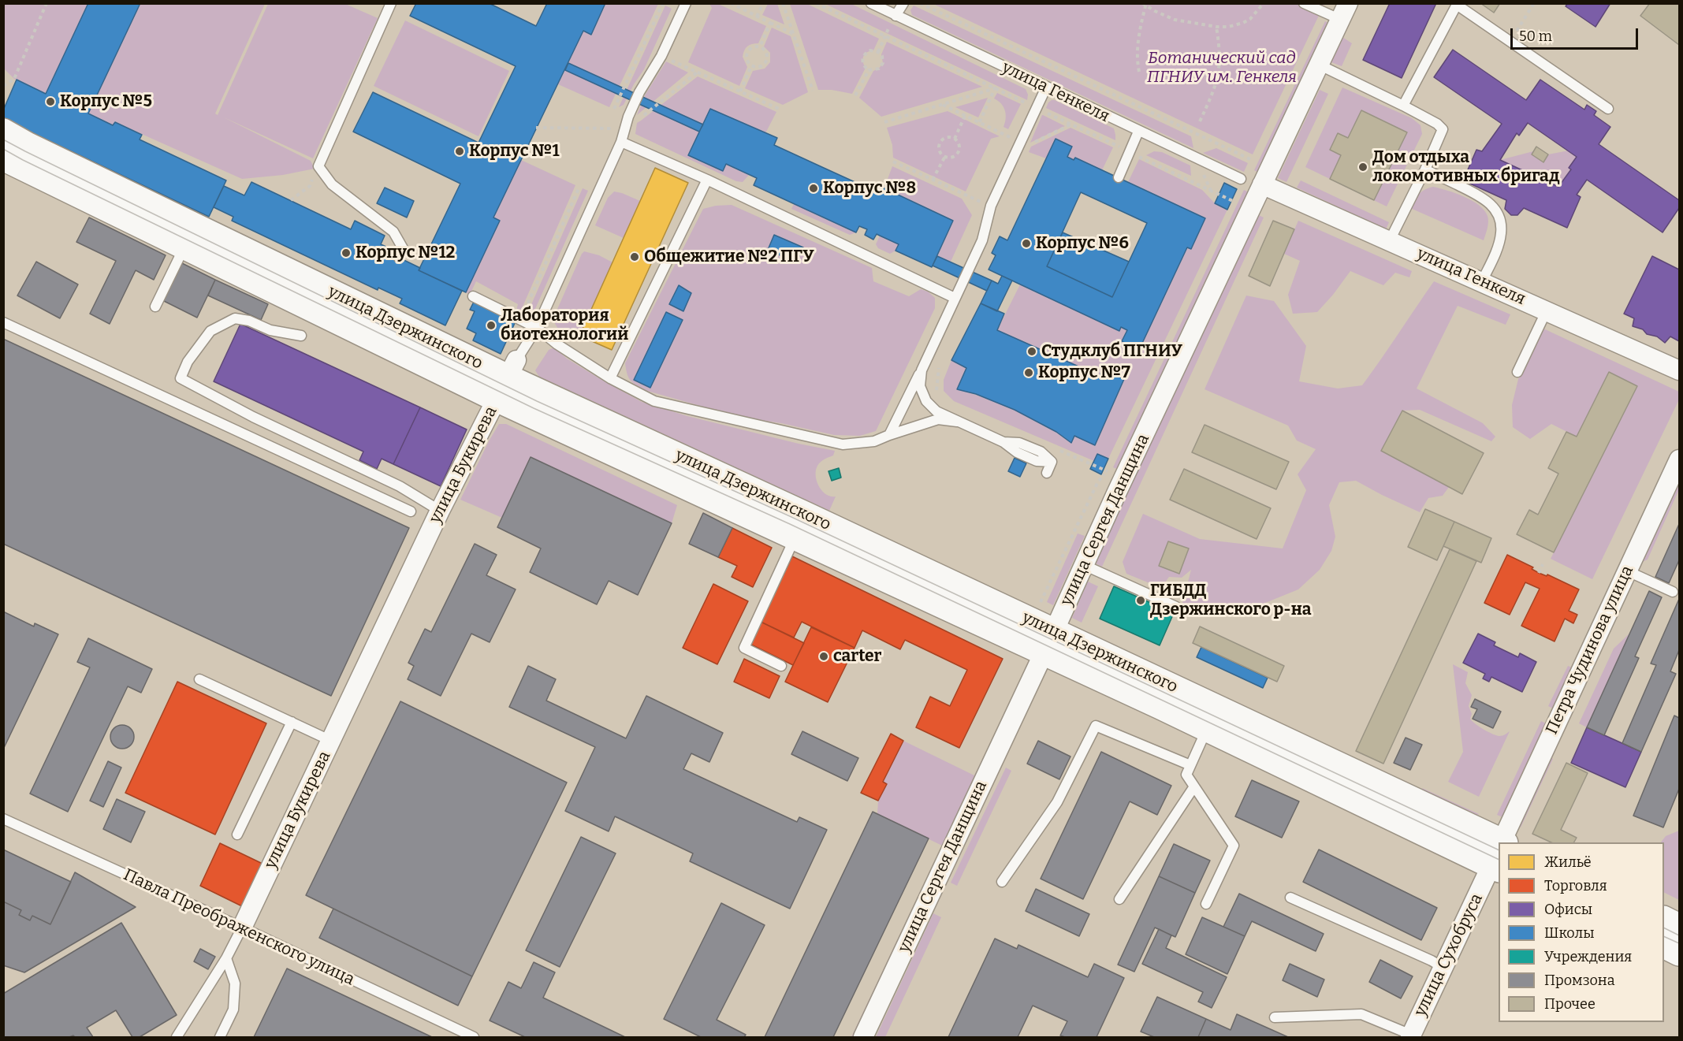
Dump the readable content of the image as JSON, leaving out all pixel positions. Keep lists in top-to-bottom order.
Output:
{
  "streets": {
    "main road": ["улица Дзержинского"],
    "street": [
      "улица Генкеля",
      "улица Букирева",
      "улица Сергея Данщина",
      "Петра Чудинова улица",
      "улица Сухобруса"
    ],
    "lane": ["Павла Преображенского улица"]
  },
  "crossings": [
    ["улица Генкеля", "улица Сергея Данщина"],
    ["улица Дзержинского", "улица Букирева"],
    ["улица Дзержинского", "улица Сергея Данщина"],
    ["улица Букирева", "Павла Преображенского улица"]
  ],
  "parks": ["Ботанический сад ПГНИУ им. Генкеля"],
  "places": [
    "Корпус №5",
    "Корпус №1",
    "Дом отдыха локомотивных бригад",
    "Корпус №8",
    "Корпус №6",
    "Корпус №12",
    "Общежитие №2 ПГУ",
    "Лаборатория биотехнологий",
    "Студклуб ПГНИУ",
    "Корпус №7",
    "ГИБДД Дзержинского р-на",
    "carter"
  ],
  "legend": [
    "Жильё",
    "Торговля",
    "Офисы",
    "Школы",
    "Учреждения",
    "Промзона",
    "Прочее"
  ],
  "scale_bar": "50 m"
}
